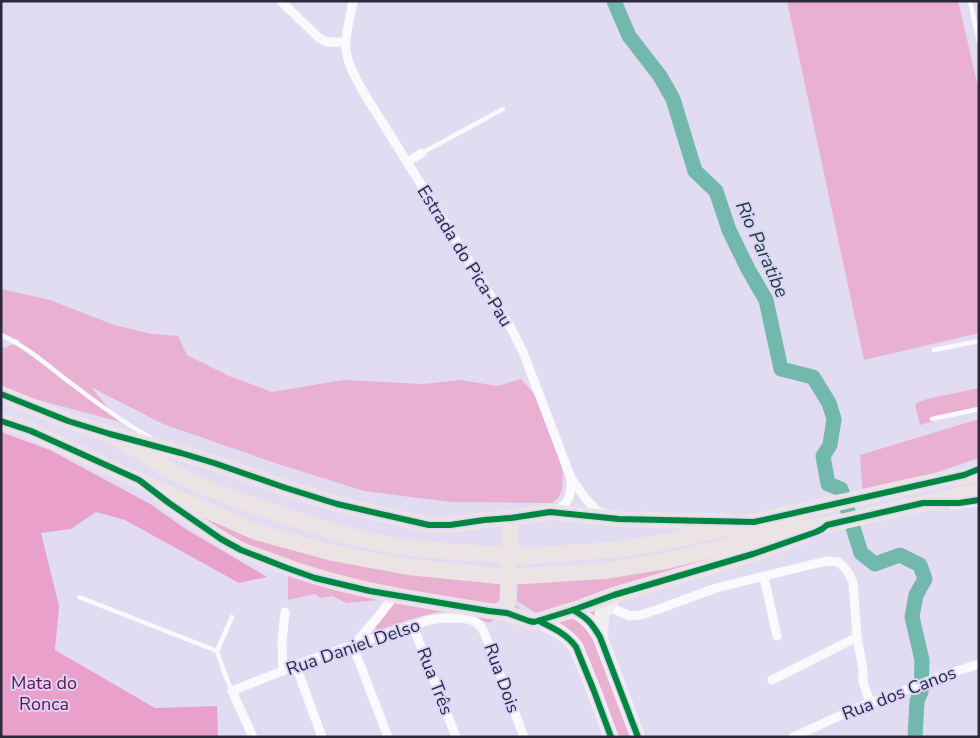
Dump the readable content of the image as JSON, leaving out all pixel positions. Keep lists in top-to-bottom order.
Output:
{
  "streets": {
    "street": [
      "Estrada do Pica-Pau",
      "Rua Daniel Delso",
      "Rua Dois",
      "Rua Três",
      "Rua dos Canos"
    ]
  },
  "crossings": [
    ["Rua Daniel Delso", "Rua Dois"],
    ["Rua Daniel Delso", "Rua Três"]
  ],
  "water": ["Rio Paratibe"],
  "parks": ["Mata do Ronca"]
}
